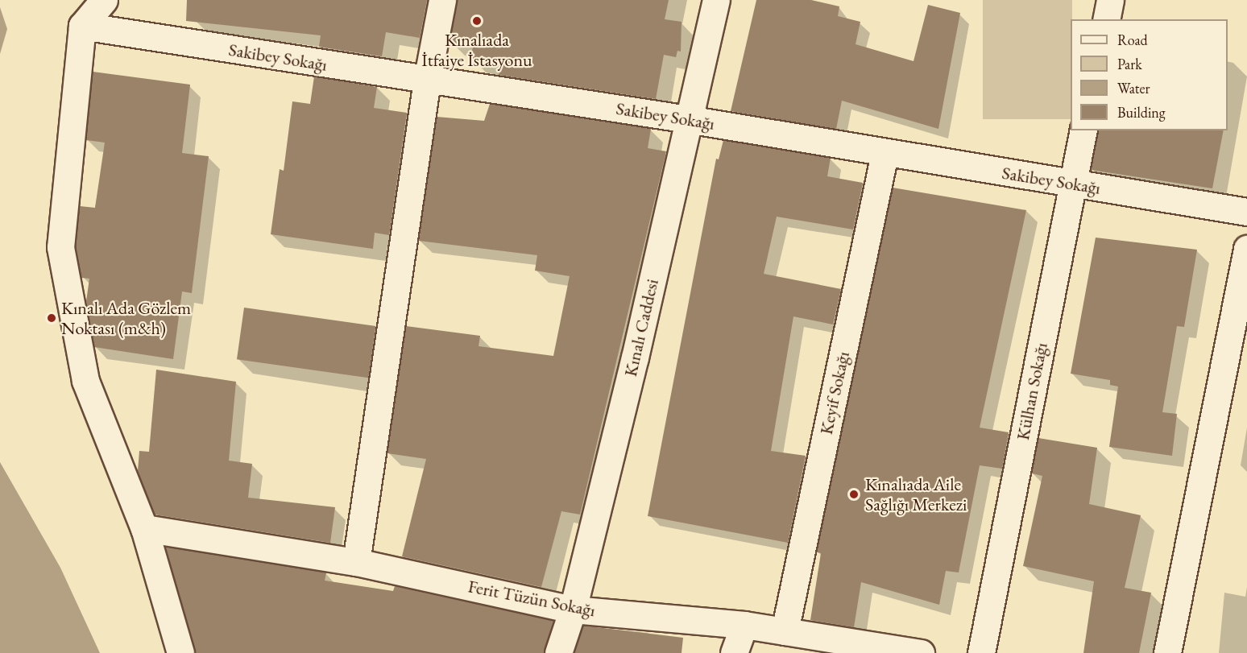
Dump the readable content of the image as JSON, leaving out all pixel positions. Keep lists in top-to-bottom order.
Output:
{
  "streets": {
    "street": [
      "Sakibey Sokağı",
      "Kınalı Caddesi",
      "Külhan Sokağı",
      "Keyif Sokağı",
      "Ferit Tüzün Sokağı"
    ]
  },
  "crossings": [
    ["Sakibey Sokağı", "Kınalı Caddesi"],
    ["Sakibey Sokağı", "Külhan Sokağı"],
    ["Sakibey Sokağı", "Keyif Sokağı"],
    ["Kınalı Caddesi", "Ferit Tüzün Sokağı"],
    ["Keyif Sokağı", "Ferit Tüzün Sokağı"]
  ],
  "places": ["Kınalıada İtfaiye İstasyonu", "Kınalı Ada Gözlem Noktası (m&h)", "Kınalıada Aile Sağlığı Merkezi"],
  "legend": [
    "Road",
    "Park",
    "Water",
    "Building"
  ]
}
